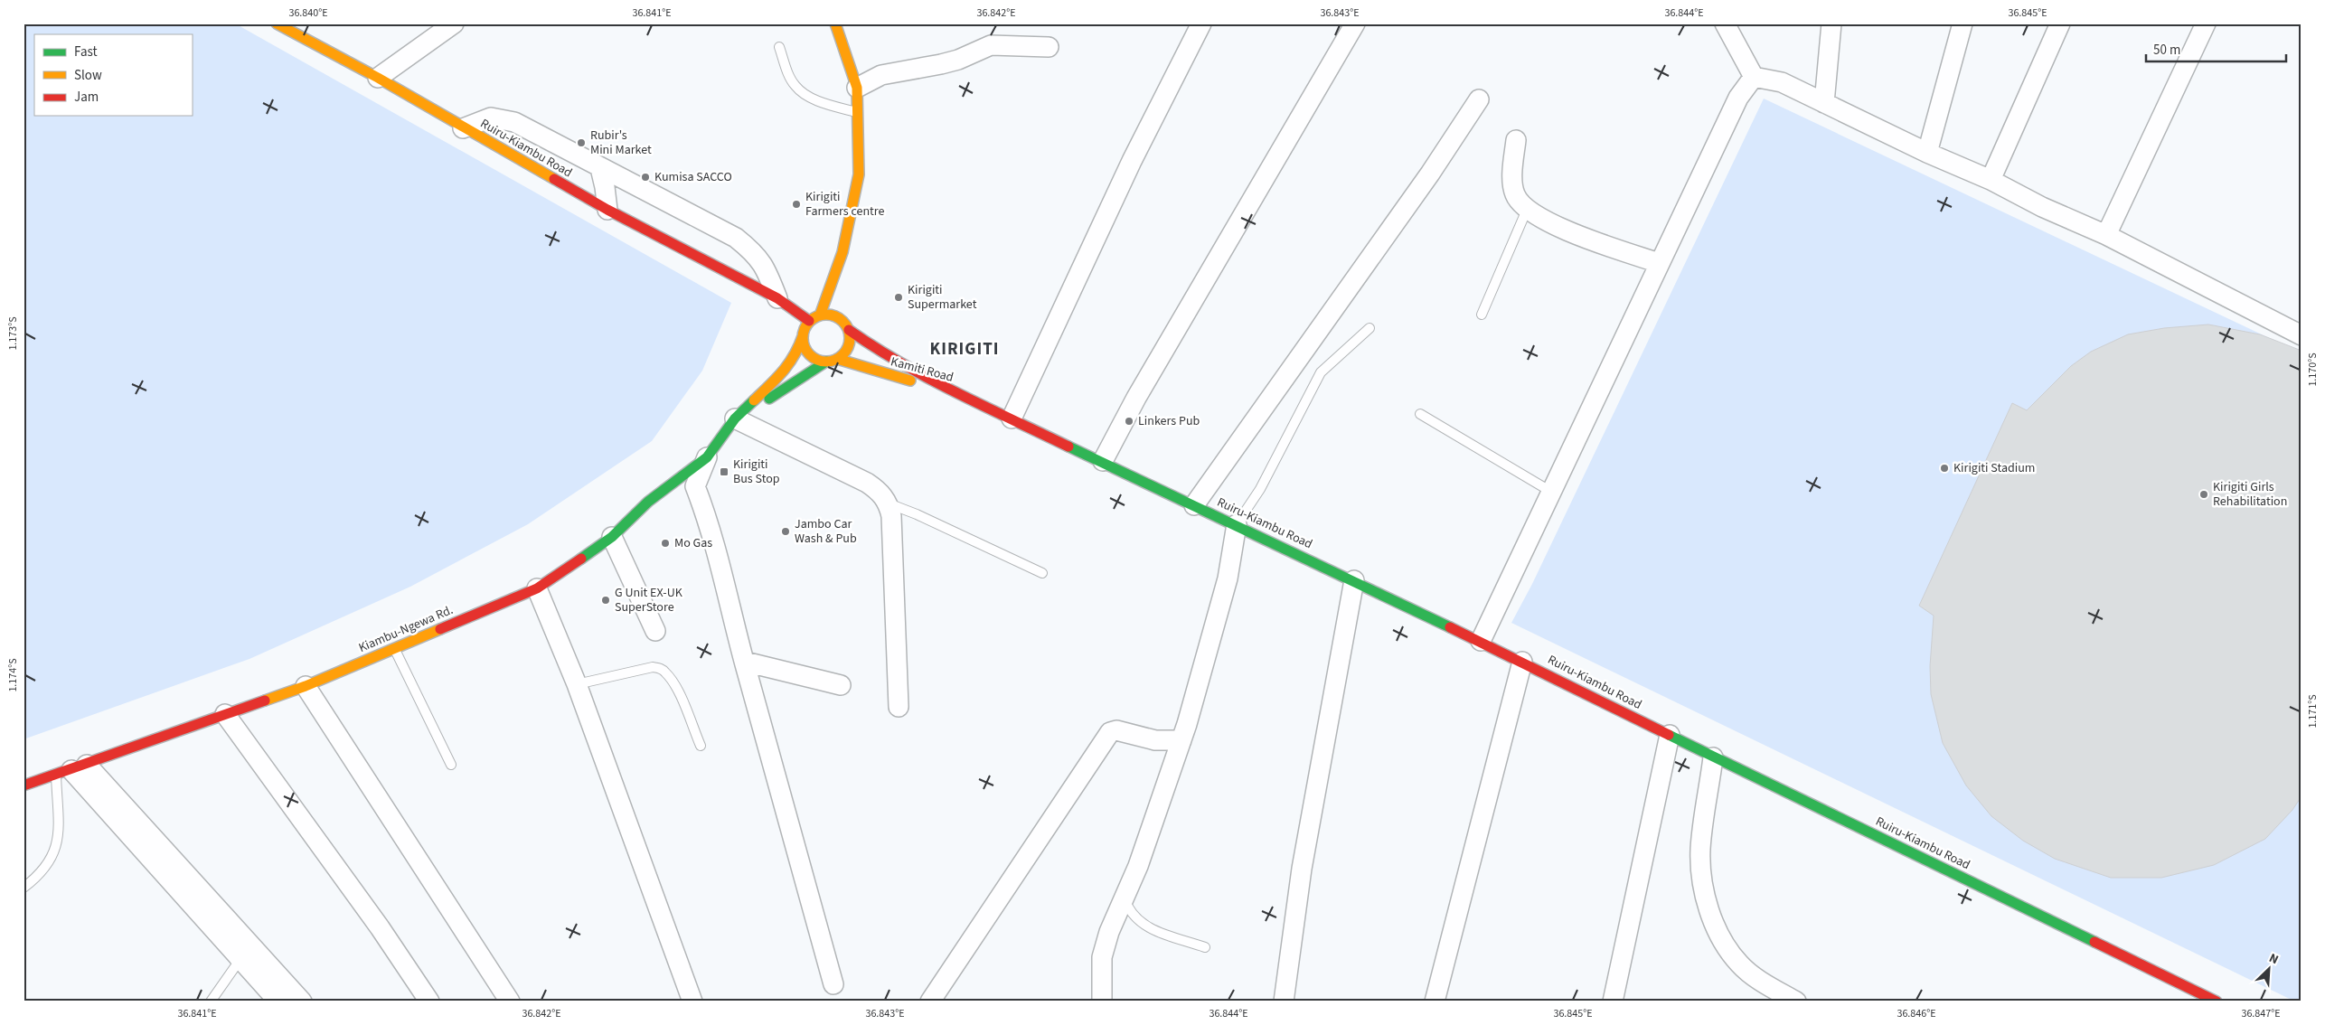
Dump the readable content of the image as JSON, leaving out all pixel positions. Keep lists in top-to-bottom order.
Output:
{
  "streets": {
    "main road": ["Ruiru-Kiambu Road", "Kamiti Road", "Kiambu-Ngewa Rd."]
  },
  "crossings": [
    ["Ruiru-Kiambu Road", "Kamiti Road"]
  ],
  "districts": ["KIRIGITI"],
  "places": {
    "other": [
      "Rubir's Mini Market",
      "Kumisa SACCO",
      "Kirigiti Farmers centre",
      "Kirigiti Supermarket",
      "Linkers Pub",
      "Kirigiti Stadium",
      "Kirigiti Girls Rehabilitation",
      "Jambo Car Wash & Pub",
      "Mo Gas",
      "G Unit EX-UK SuperStore"
    ],
    "transit": ["Kirigiti Bus Stop"]
  },
  "legend": ["Fast", "Slow", "Jam"],
  "scale_bar": "50 m",
  "north": "top right",
  "coordinates": [
    "36.840°E",
    "36.841°E",
    "36.842°E",
    "36.843°E",
    "36.844°E",
    "36.845°E",
    "1.173°S",
    "1.170°S",
    "1.174°S",
    "1.171°S",
    "36.846°E",
    "36.847°E"
  ]
}
